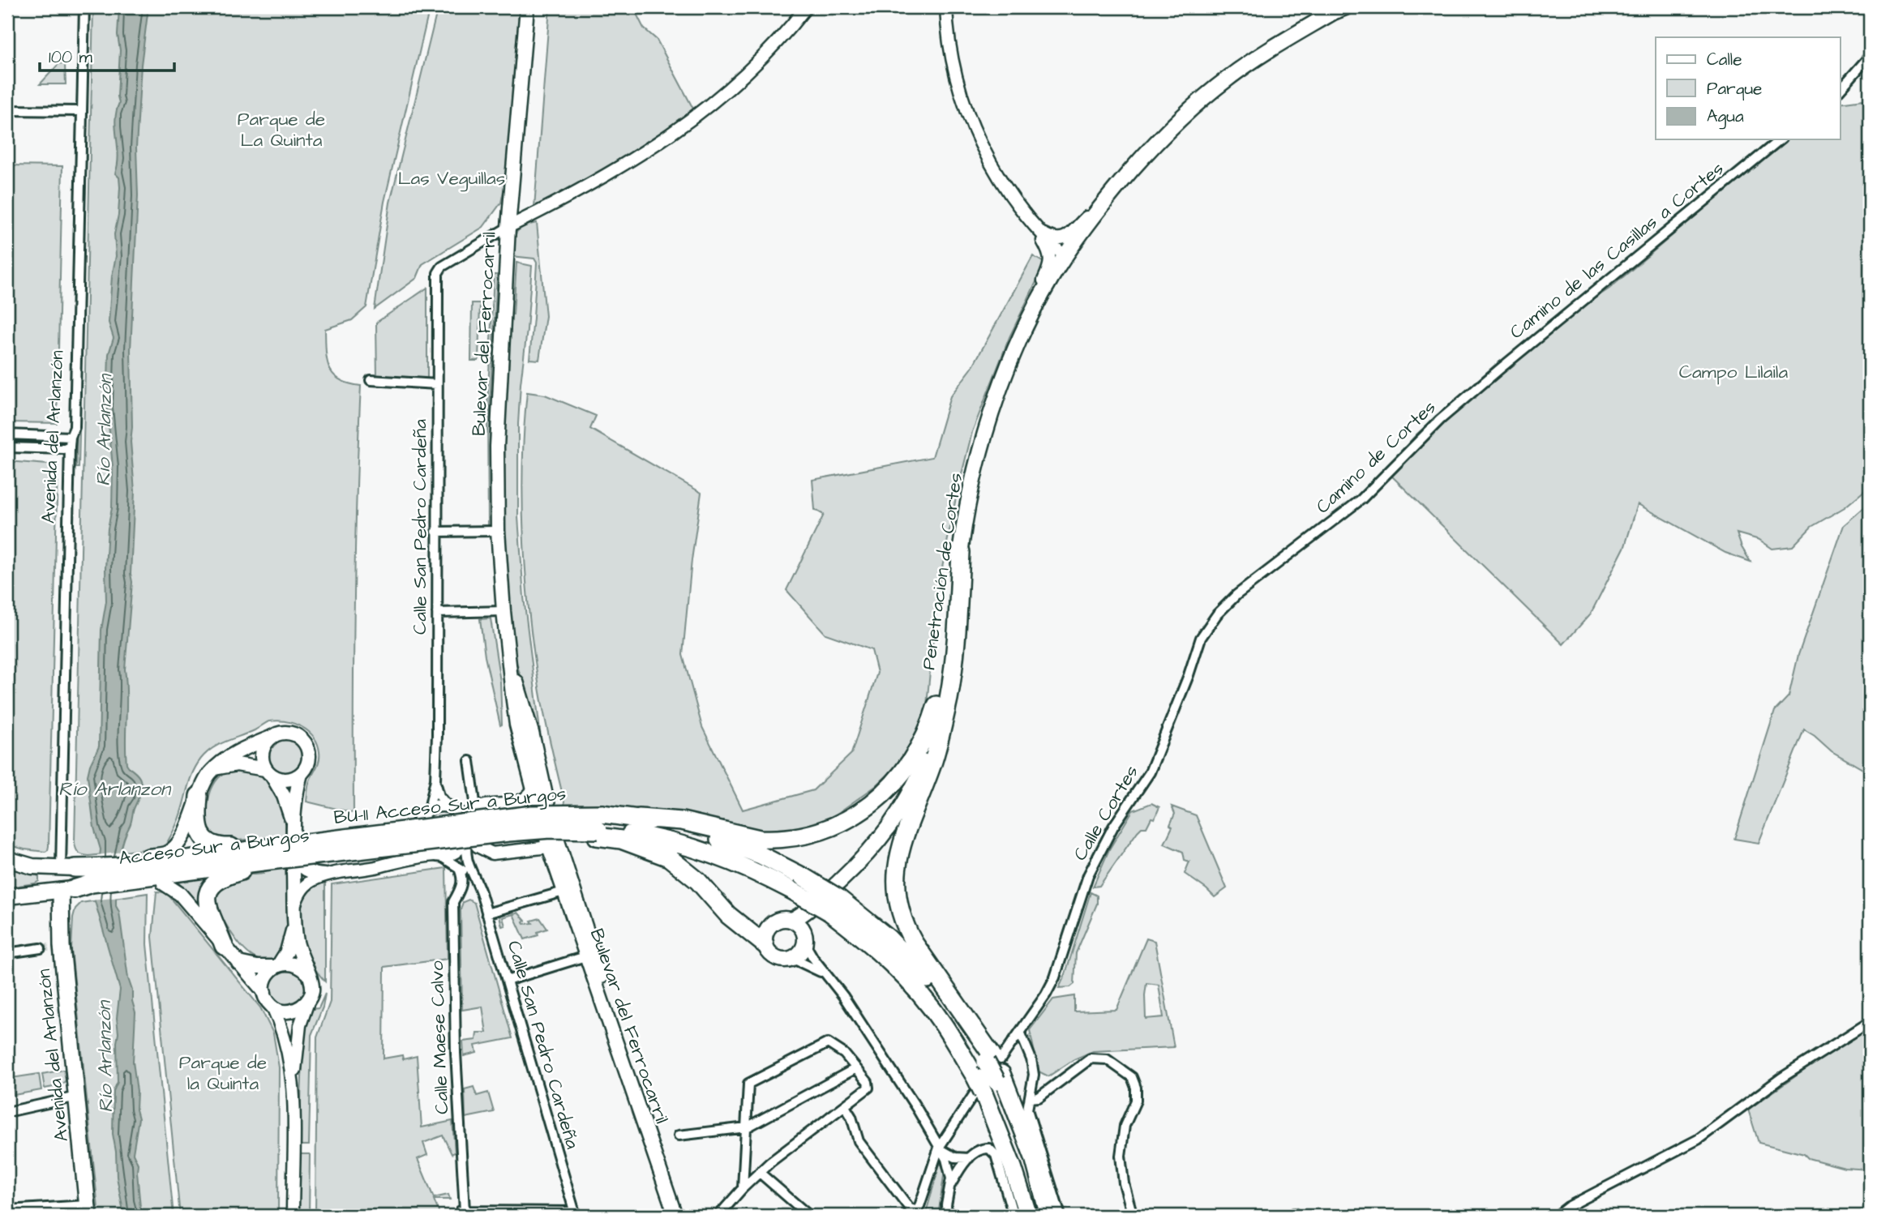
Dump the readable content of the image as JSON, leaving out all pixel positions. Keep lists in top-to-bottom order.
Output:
{
  "streets": {
    "highway": ["Avenida del Arlanzón", "BU-11 Acceso Sur a Burgos", "Acceso Sur a Burgos"],
    "main road": ["Bulevar del Ferrocarril", "Penetración de Cortes"],
    "street": [
      "Camino de las Casillas a Cortes",
      "Camino de Cortes",
      "Calle San Pedro Cardeña",
      "Calle Cortes",
      "Calle Maese Calvo"
    ]
  },
  "crossings": [
    ["Camino de las Casillas a Cortes", "Camino de Cortes"],
    ["Bulevar del Ferrocarril", "Calle San Pedro Cardeña"],
    ["Avenida del Arlanzón", "Acceso Sur a Burgos"],
    ["Camino de Cortes", "Calle Cortes"],
    ["Calle San Pedro Cardeña", "Calle Maese Calvo"],
    ["Penetración de Cortes", "BU-11 Acceso Sur a Burgos"],
    ["BU-11 Acceso Sur a Burgos", "Acceso Sur a Burgos"]
  ],
  "water": ["Río Arlanzón", "Río Arlanzon"],
  "parks": [
    "Parque de La Quinta",
    "Las Veguillas",
    "Campo Lilaila",
    "Parque de la Quinta"
  ],
  "legend": ["Calle", "Parque", "Agua"],
  "scale_bar": "100 m"
}
